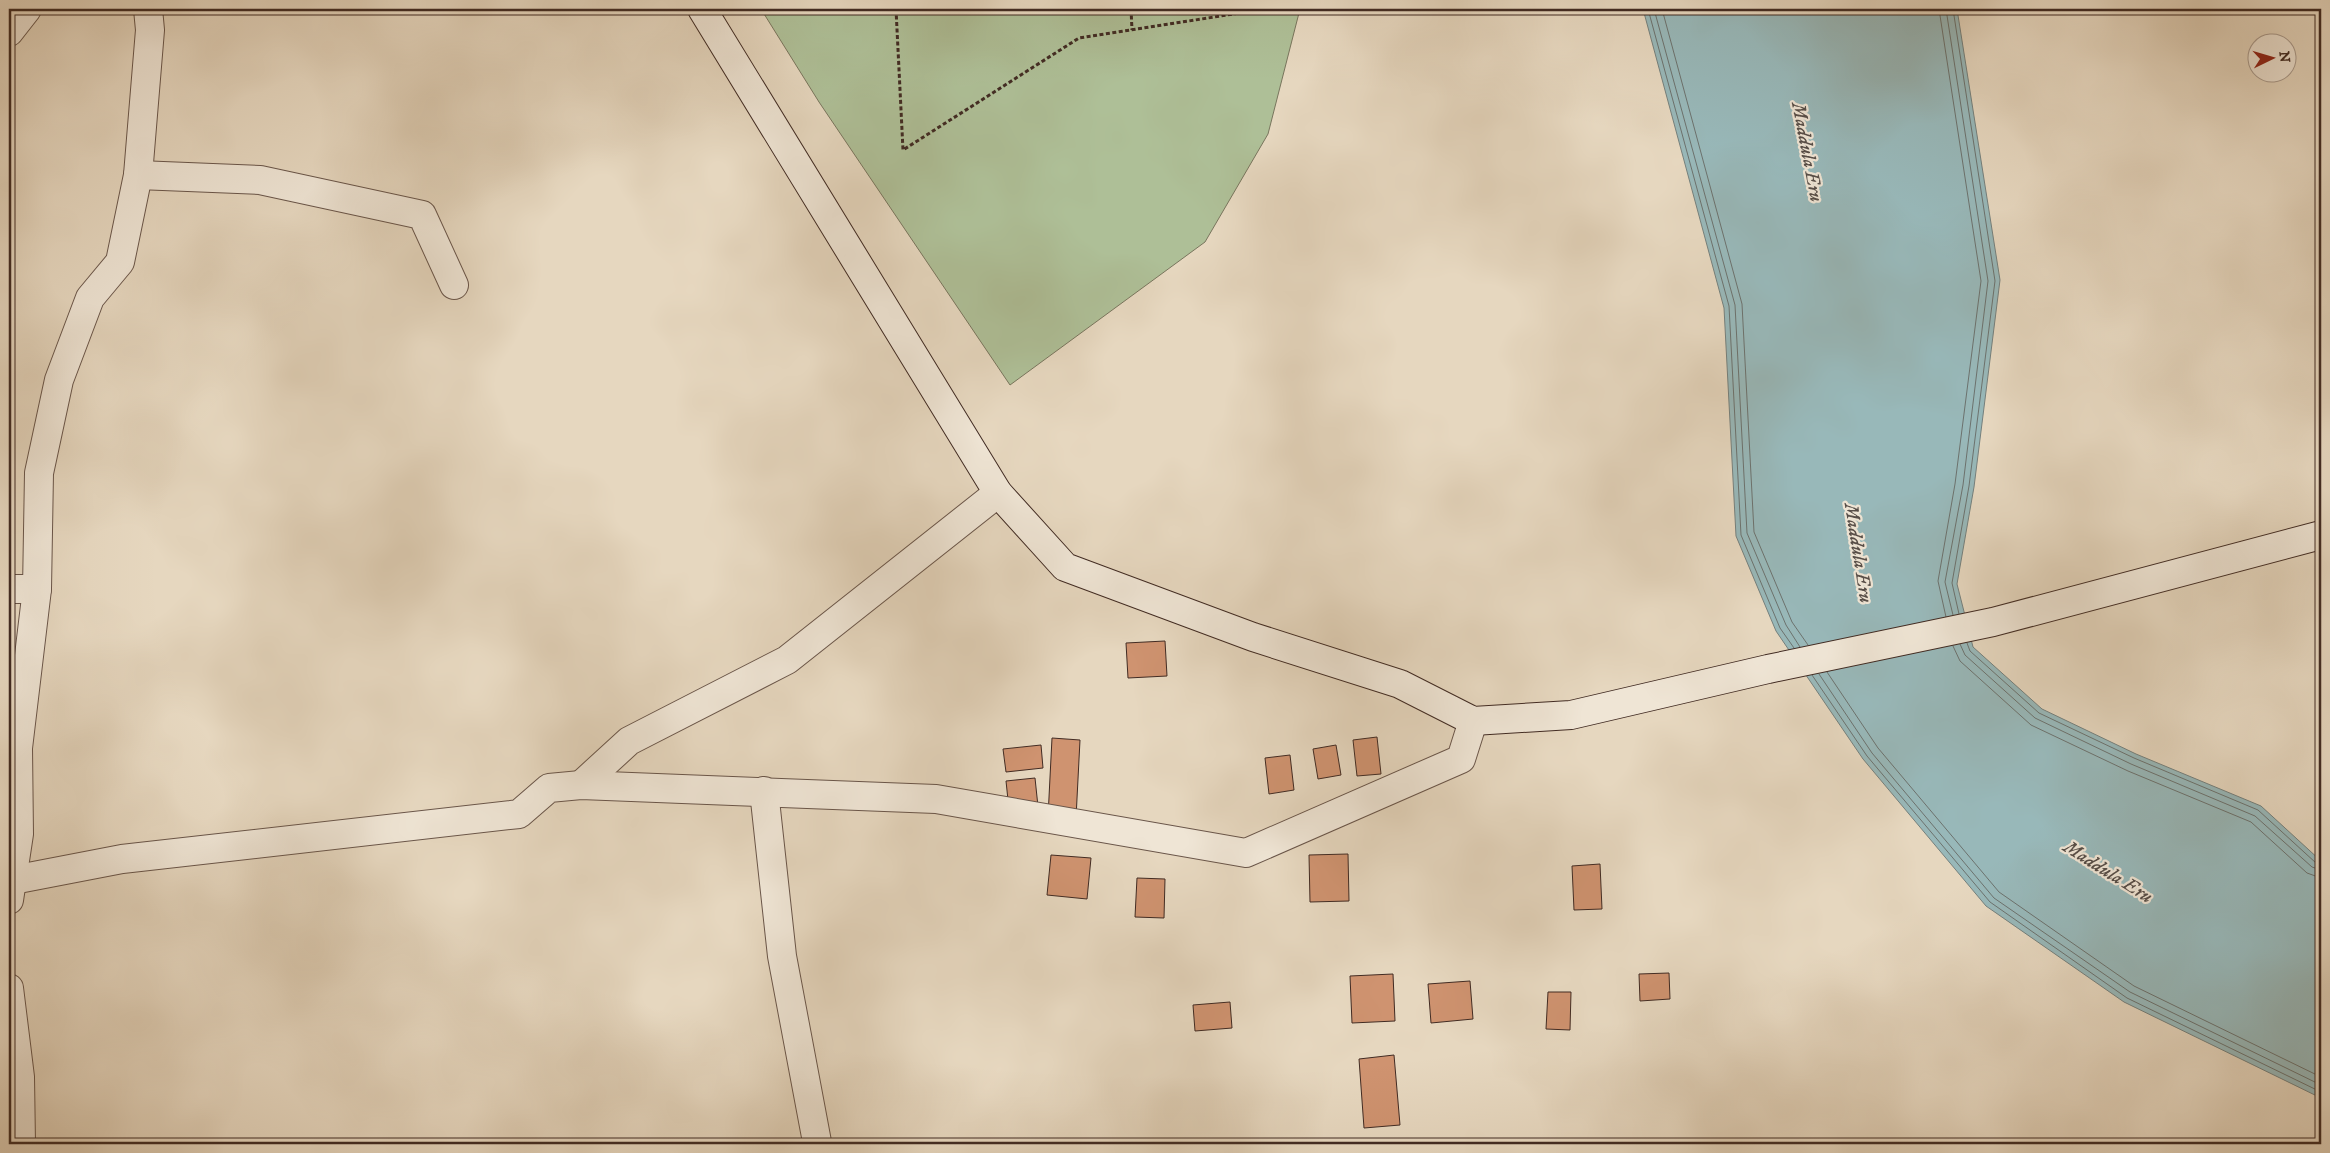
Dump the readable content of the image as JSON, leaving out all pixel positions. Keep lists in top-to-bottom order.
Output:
{
  "water": ["Maddula Eru"],
  "north": "right"
}
